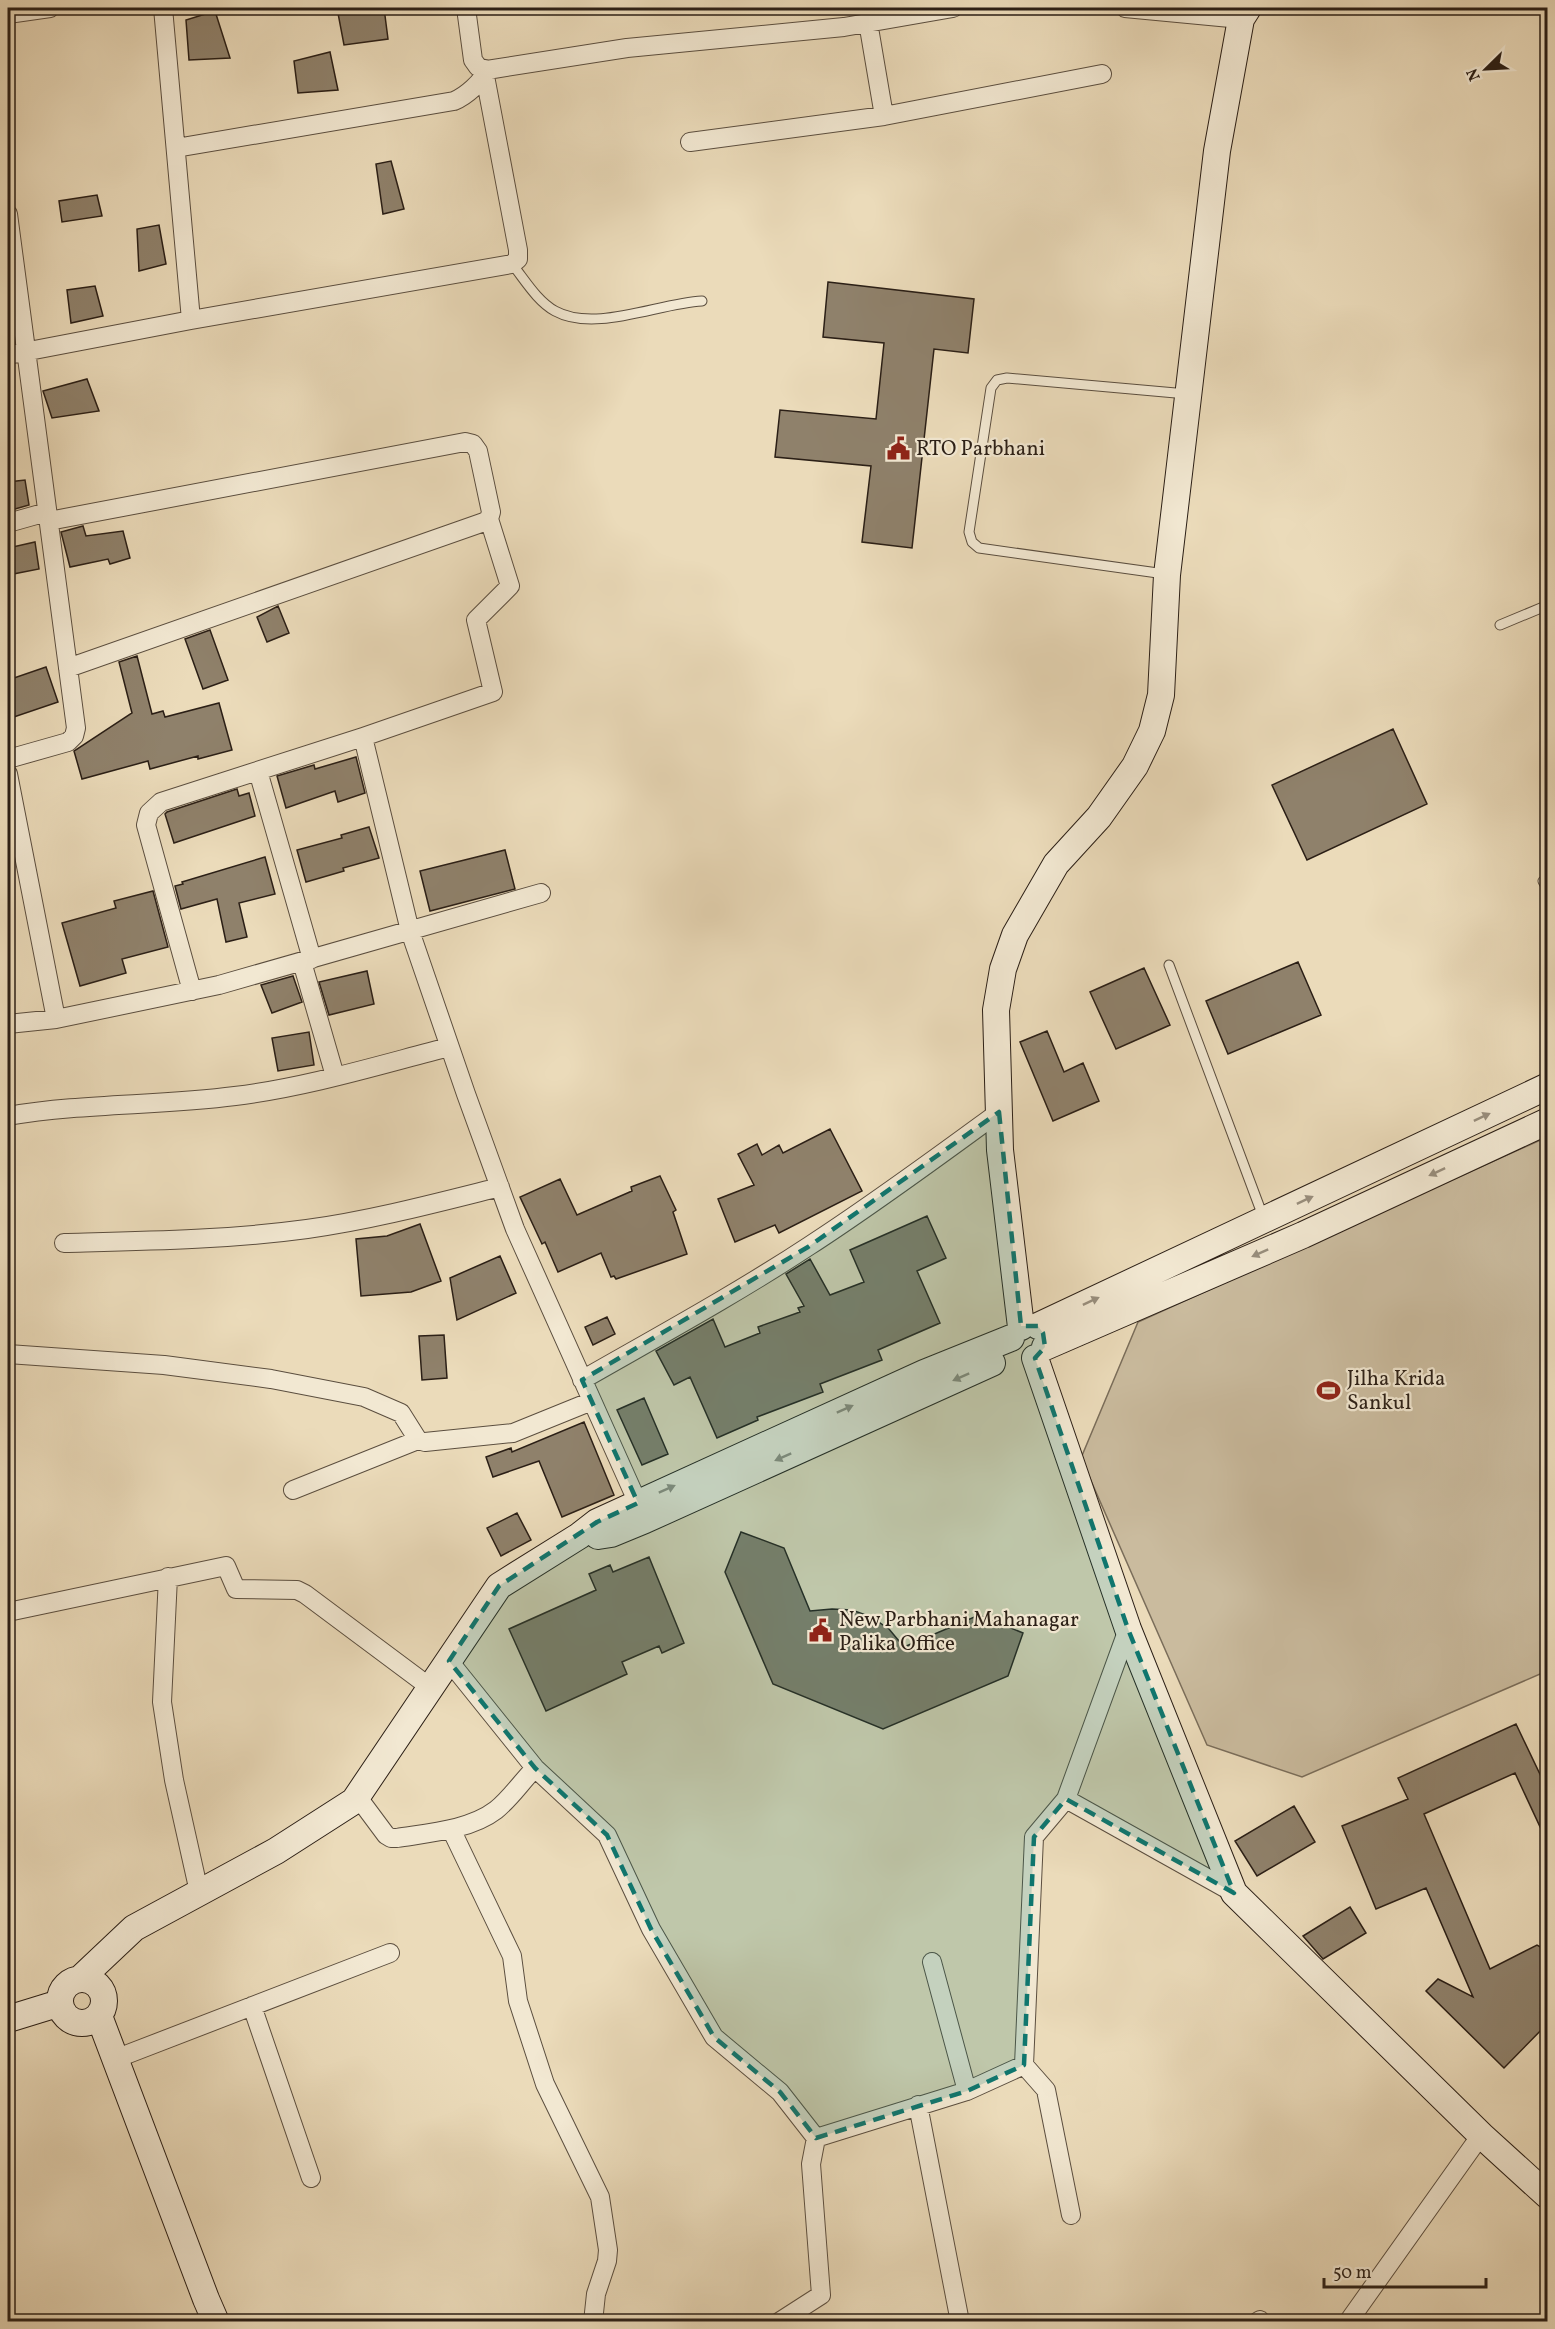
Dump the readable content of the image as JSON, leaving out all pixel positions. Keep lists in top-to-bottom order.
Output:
{
  "places": {
    "public building": ["RTO Parbhani", "New Parbhani Mahanagar Palika Office"],
    "sports": ["Jilha Krida Sankul"]
  },
  "scale_bar": "50 m",
  "north": "bottom left"
}
